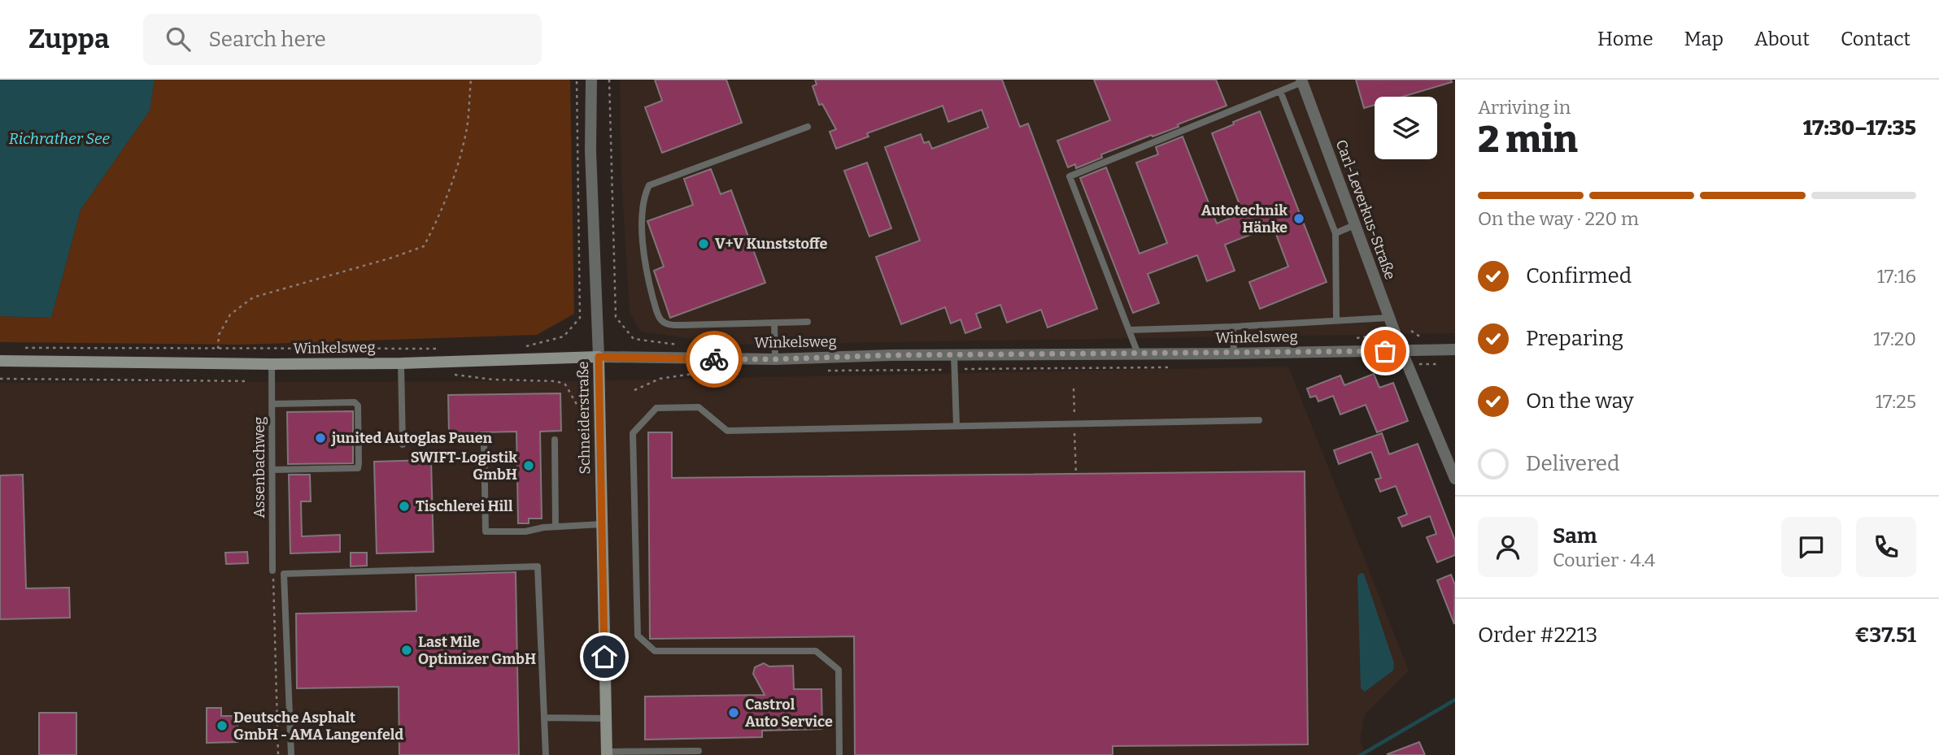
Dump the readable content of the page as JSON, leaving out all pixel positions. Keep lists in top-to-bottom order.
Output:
{
  "streets": {
    "main road": ["Winkelsweg", "Schneiderstraße"],
    "street": ["Carl-Leverkus-Straße"],
    "lane": ["Assenbachweg"]
  },
  "crossings": [
    ["Carl-Leverkus-Straße", "Winkelsweg"],
    ["Winkelsweg", "Schneiderstraße"],
    ["Winkelsweg", "Assenbachweg"]
  ],
  "water": ["Richrather See"],
  "places": [
    "Autotechnik Hänke",
    "V+V Kunststoffe",
    "junited Autoglas Pauen",
    "SWIFT-Logistik GmbH",
    "Tischlerei Hill",
    "Last Mile Optimizer GmbH",
    "Castrol Auto Service",
    "Deutsche Asphalt GmbH - AMA Langenfeld"
  ],
  "page": {
    "header": "Zuppa",
    "search": "Search here",
    "nav": [
      "Home",
      "Map",
      "About",
      "Contact"
    ],
    "heading": ["2 min", "Arriving in", "17:30–17:35"],
    "panel": [
      "Sam",
      "Courier · 4.4",
      "Order #2213",
      "€37.51"
    ],
    "bar": "On the way · 220 m",
    "list": [
      ["Confirmed", "17:16"],
      ["Preparing", "17:20"],
      ["On the way", "17:25"],
      "Delivered"
    ]
  }
}
